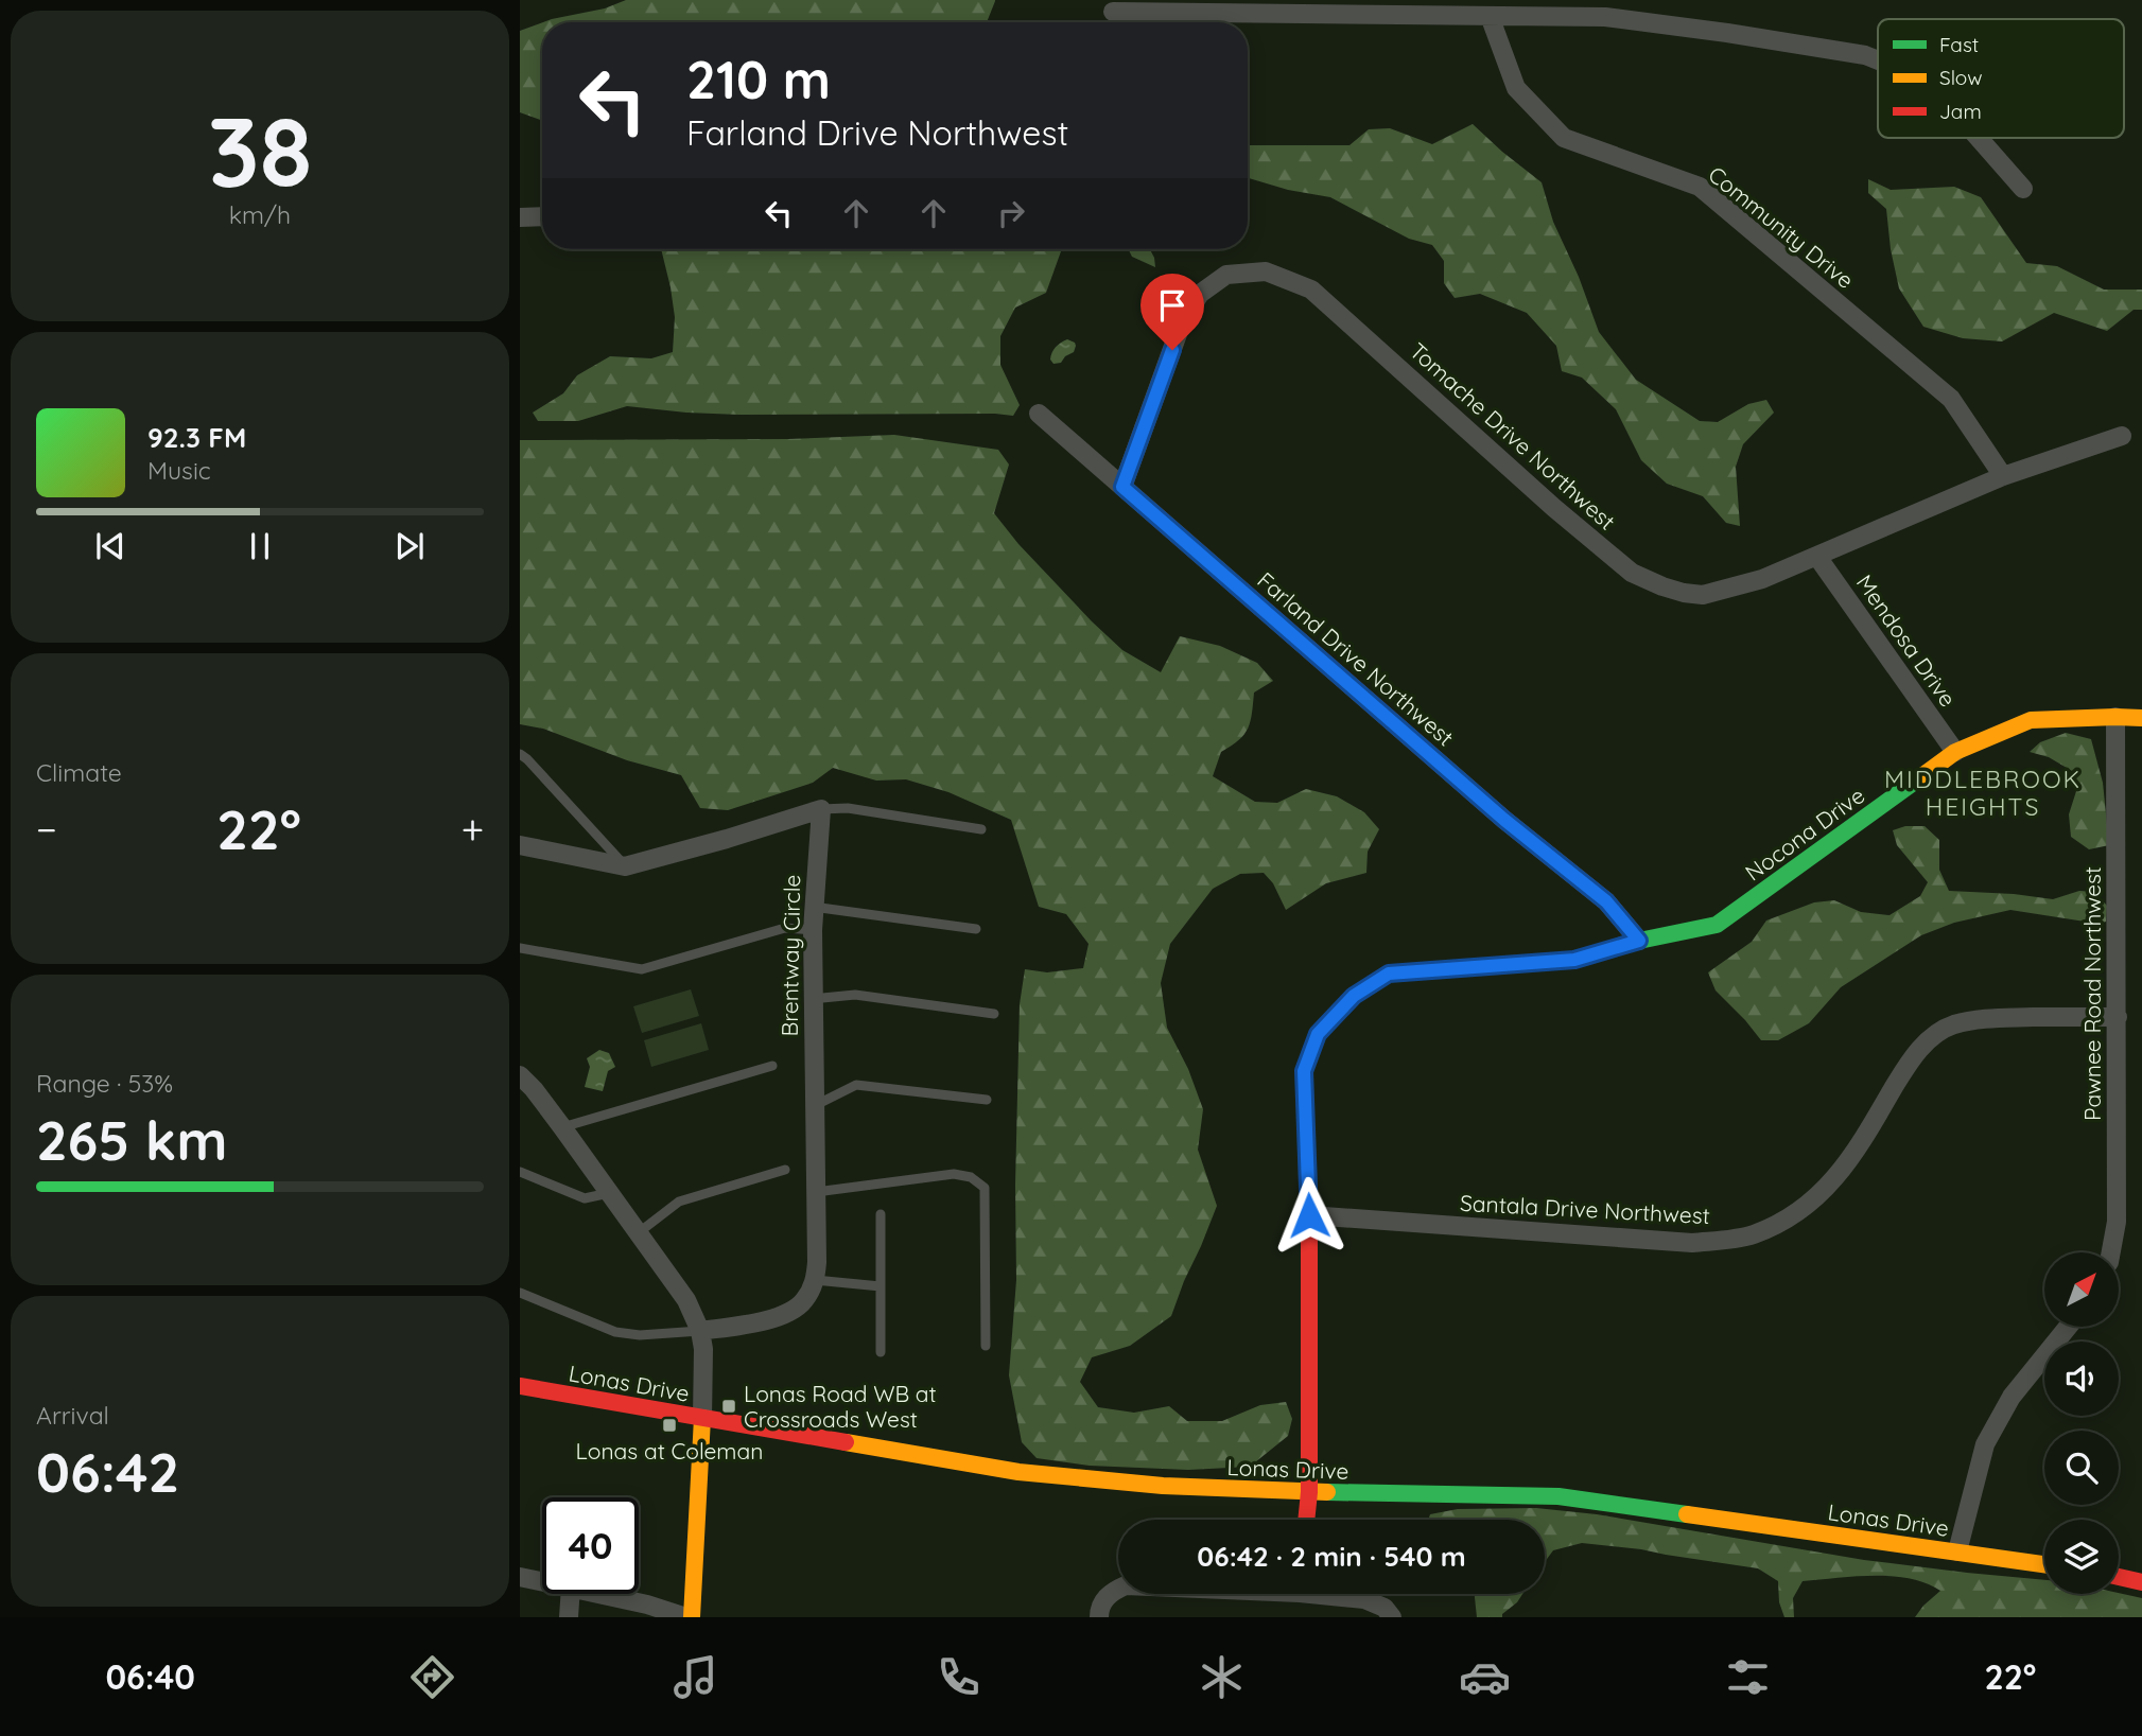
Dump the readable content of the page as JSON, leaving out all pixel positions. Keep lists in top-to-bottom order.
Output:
{
  "streets": {
    "street": [
      "Community Drive",
      "Tomache Drive Northwest",
      "Mendosa Drive",
      "Farland Drive Northwest",
      "Nocona Drive",
      "Brentway Circle",
      "Pawnee Road Northwest",
      "Santala Drive Northwest",
      "Lonas Drive"
    ]
  },
  "crossings": [
    ["Community Drive", "Tomache Drive Northwest"],
    ["Tomache Drive Northwest", "Mendosa Drive"],
    ["Tomache Drive Northwest", "Farland Drive Northwest"],
    ["Mendosa Drive", "Nocona Drive"],
    ["Farland Drive Northwest", "Nocona Drive"],
    ["Nocona Drive", "Pawnee Road Northwest"],
    ["Nocona Drive", "Santala Drive Northwest"],
    ["Nocona Drive", "Lonas Drive"],
    ["Pawnee Road Northwest", "Santala Drive Northwest"]
  ],
  "districts": ["MIDDLEBROOK HEIGHTS"],
  "places": {
    "transit": ["Lonas Road WB at Crossroads West", "Lonas at Coleman"]
  },
  "legend": ["Fast", "Slow", "Jam"],
  "north": "top right",
  "page": {
    "tile": [
      ["38", "km/h"],
      "Climate",
      ["Range · 53%", "265 km"],
      ["Arrival", "06:42"]
    ],
    "turn": ["210 m", "Farland Drive Northwest"],
    "song": ["92.3 FM", "Music"],
    "heat": ["−", "22°", "+"],
    "limit": "40",
    "trip": "06:42 · 2 min · 540 m",
    "tabs": ["06:40", "22°"]
  }
}
